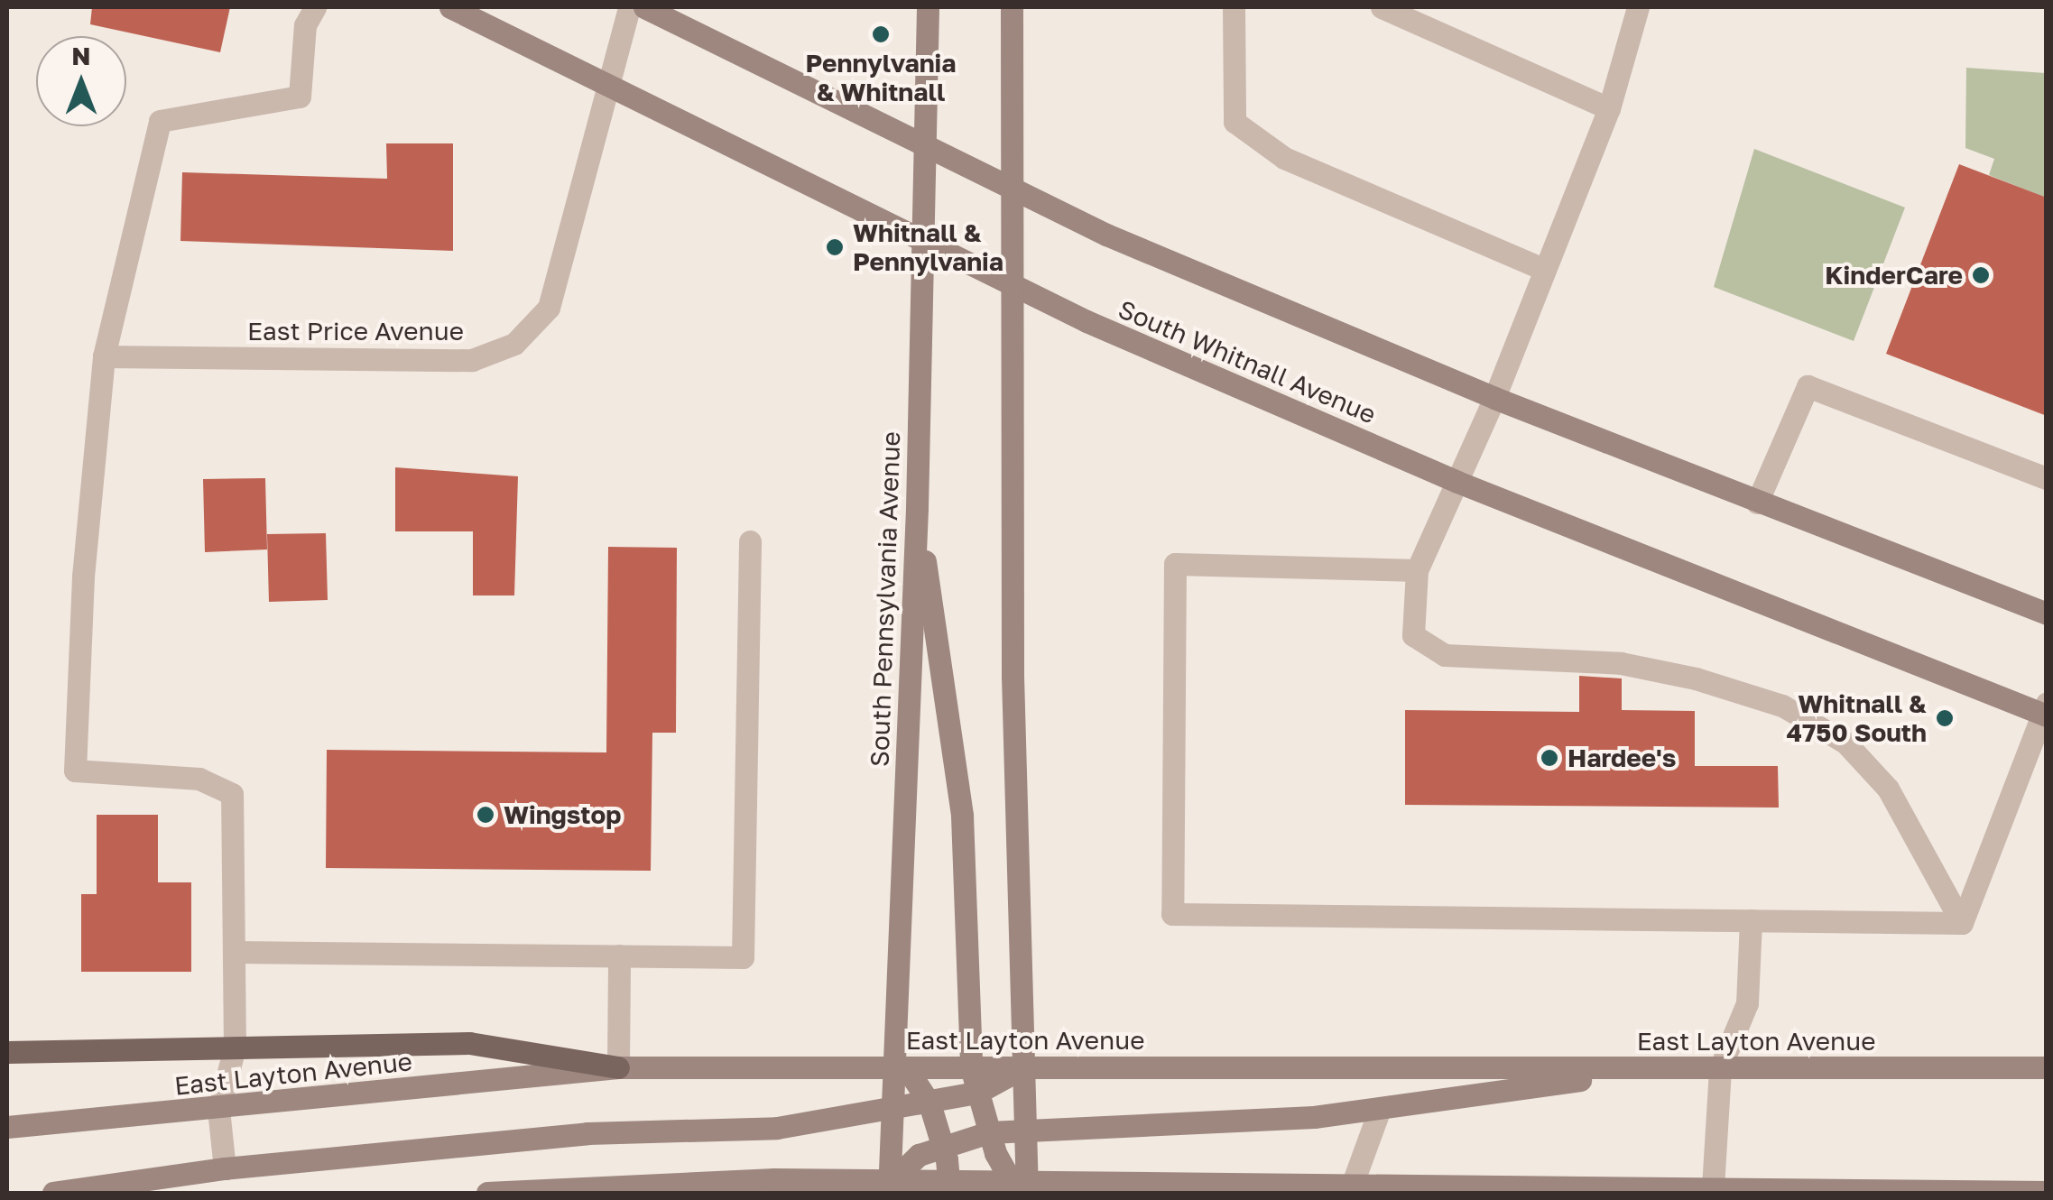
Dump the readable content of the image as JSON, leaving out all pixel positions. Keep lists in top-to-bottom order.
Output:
{
  "streets": {
    "main road": ["South Whitnall Avenue", "South Pennsylvania Avenue", "East Layton Avenue"],
    "street": ["East Price Avenue"]
  },
  "crossings": [
    ["East Price Avenue", "South Whitnall Avenue"],
    ["South Whitnall Avenue", "South Pennsylvania Avenue"],
    ["South Pennsylvania Avenue", "East Layton Avenue"]
  ],
  "places": [
    "Pennylvania & Whitnall",
    "Whitnall & Pennylvania",
    "KinderCare",
    "Whitnall & 4750 South",
    "Hardee's",
    "Wingstop"
  ],
  "north": "top"
}
